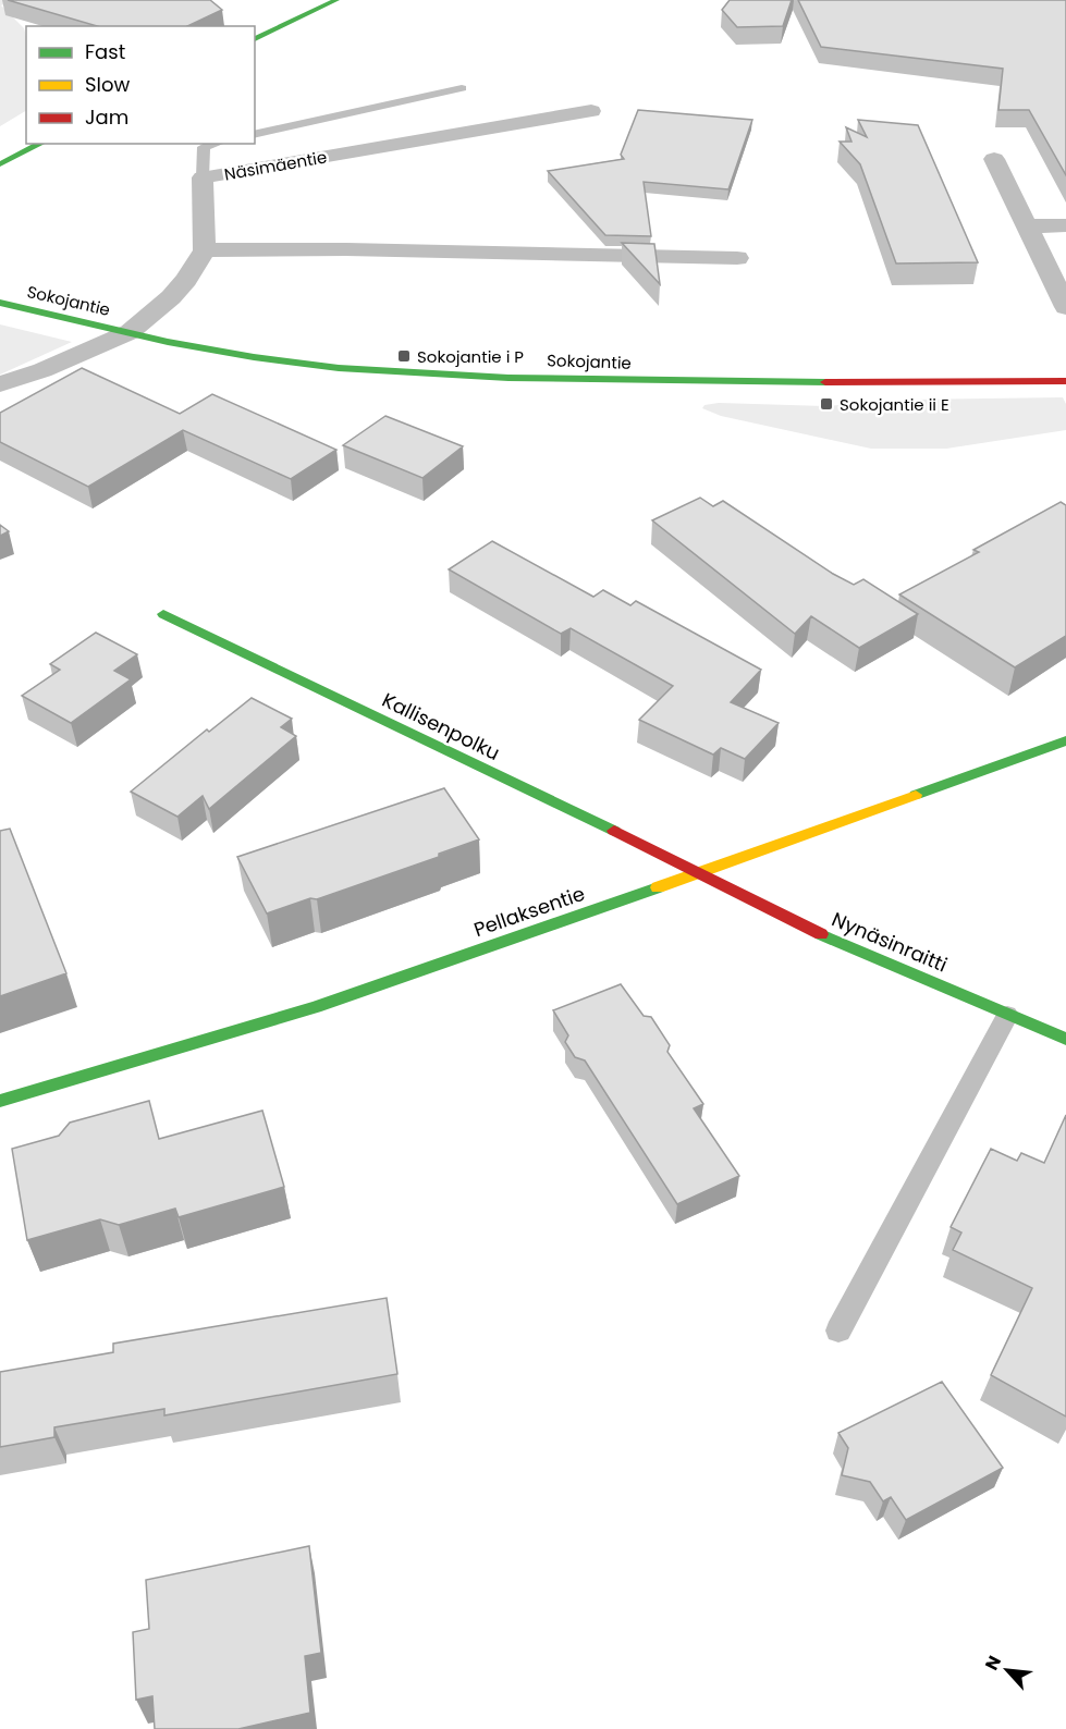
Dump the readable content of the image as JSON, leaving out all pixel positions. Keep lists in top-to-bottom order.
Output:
{
  "streets": {
    "street": [
      "Näsimäentie",
      "Sokojantie",
      "Kallisenpolku",
      "Pellaksentie",
      "Nynäsinraitti"
    ]
  },
  "crossings": [
    ["Kallisenpolku", "Pellaksentie"],
    ["Kallisenpolku", "Nynäsinraitti"],
    ["Pellaksentie", "Nynäsinraitti"]
  ],
  "places": {
    "transit": ["Sokojantie i P", "Sokojantie ii E"]
  },
  "legend": ["Fast", "Slow", "Jam"],
  "north": "top left"
}
